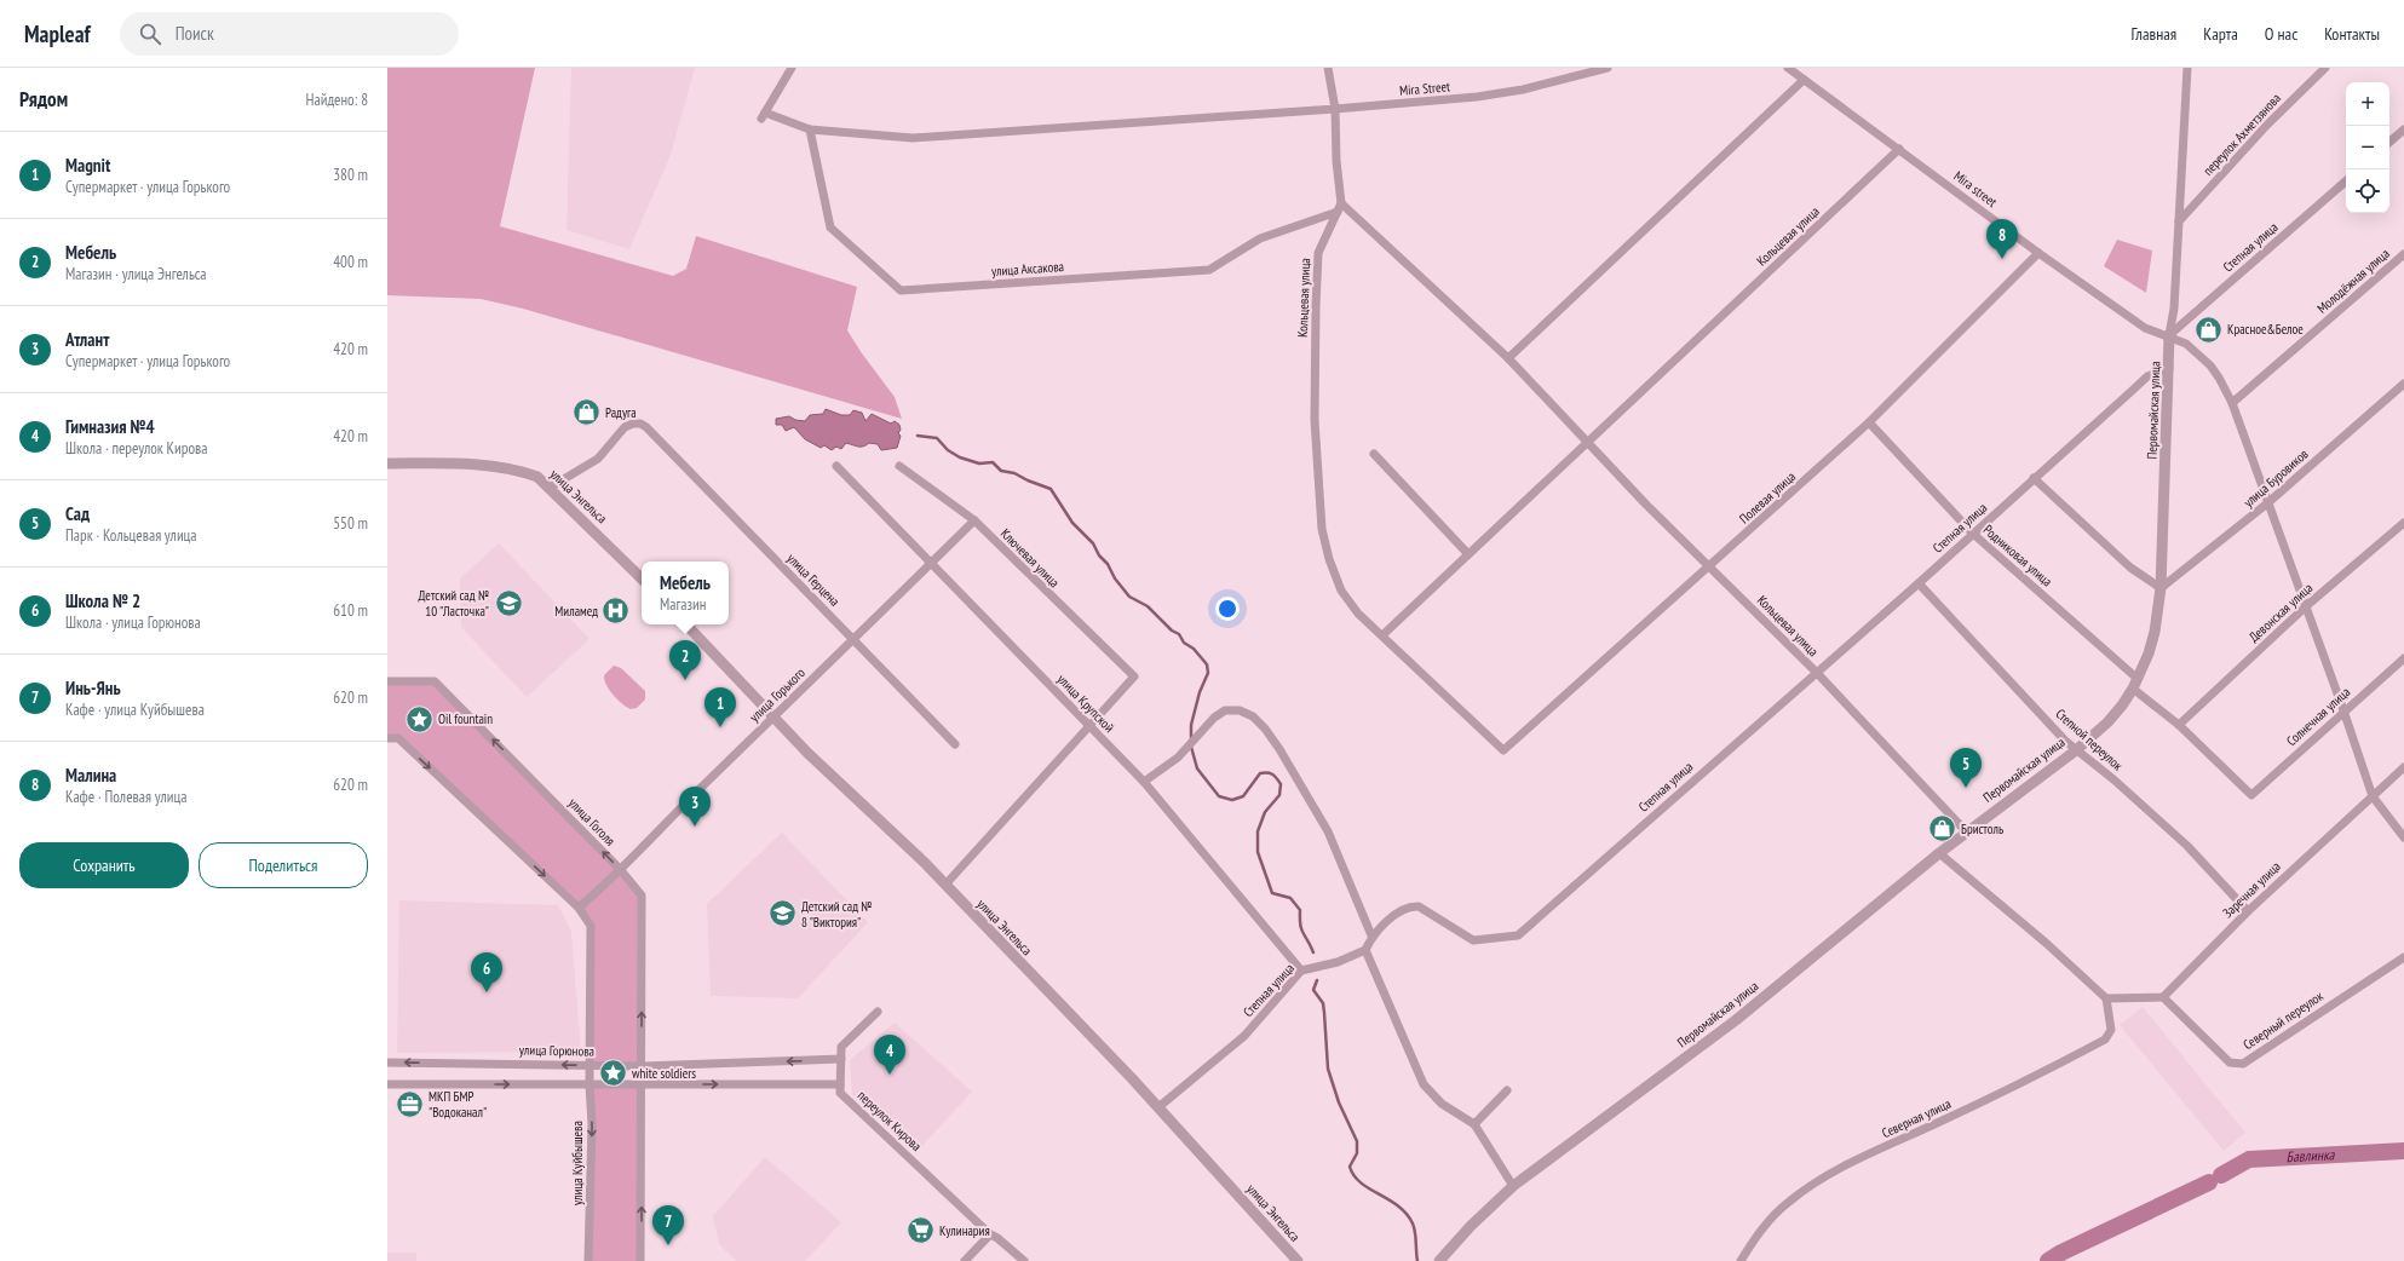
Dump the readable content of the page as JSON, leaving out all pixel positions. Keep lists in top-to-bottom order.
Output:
{
  "streets": {
    "street": [
      "Mira Street",
      "переулок Ахметзянова",
      "Mira street",
      "Кольцевая улица",
      "Степная улица",
      "улица Аксакова",
      "Молодёжная улица",
      "Первомайская улица",
      "улица Буровиков",
      "улица Энгельса",
      "Полевая улица",
      "Родниковая улица",
      "Ключевая улица",
      "улица Герцена",
      "Девонская улица",
      "улица Горького",
      "улица Крупской",
      "Солнечная улица",
      "Степной переулок",
      "улица Гоголя",
      "Заречная улица",
      "Северный переулок",
      "улица Горюнова",
      "Северная улица",
      "переулок Кирова",
      "улица Куйбышева"
    ]
  },
  "crossings": [
    ["переулок Ахметзянова", "Первомайская улица"],
    ["Mira street", "Кольцевая улица"],
    ["Mira street", "Степная улица"],
    ["Mira street", "Молодёжная улица"],
    ["Mira street", "Первомайская улица"],
    ["Mira street", "улица Буровиков"],
    ["Mira street", "Полевая улица"],
    ["Mira street", "Девонская улица"],
    ["Mira street", "Солнечная улица"],
    ["Mira street", "Заречная улица"],
    ["Кольцевая улица", "Степная улица"],
    ["Кольцевая улица", "улица Аксакова"],
    ["Кольцевая улица", "Первомайская улица"],
    ["Кольцевая улица", "Полевая улица"],
    ["Степная улица", "Первомайская улица"],
    ["Степная улица", "улица Энгельса"],
    ["Степная улица", "Родниковая улица"],
    ["Степная улица", "улица Крупской"],
    ["Степная улица", "Степной переулок"],
    ["Первомайская улица", "улица Буровиков"],
    ["Первомайская улица", "Родниковая улица"],
    ["Первомайская улица", "Степной переулок"],
    ["улица Энгельса", "улица Герцена"],
    ["улица Энгельса", "улица Горького"],
    ["Полевая улица", "Родниковая улица"],
    ["Ключевая улица", "улица Горького"],
    ["Ключевая улица", "улица Крупской"],
    ["улица Герцена", "улица Горького"],
    ["Девонская улица", "Солнечная улица"],
    ["улица Горького", "улица Крупской"],
    ["улица Горького", "улица Гоголя"],
    ["Степной переулок", "Заречная улица"],
    ["улица Гоголя", "улица Горюнова"],
    ["Заречная улица", "Северный переулок"],
    ["улица Горюнова", "улица Куйбышева"]
  ],
  "water": ["Бавлинка"],
  "places": {
    "shop": ["Красное&Белое", "Радуга", "Бристоль"],
    "school or university": ["Детский сад № 10 \"Ласточка\"", "Детский сад № 8 \"Виктория\""],
    "hospital": ["Миламед"],
    "place": ["Oil fountain", "white soldiers"],
    "office": ["МКП БМР \"Водоканал\""],
    "supermarket": ["Кулинария"]
  },
  "page": {
    "header": "Mapleaf",
    "search": "Поиск",
    "nav": [
      "Главная",
      "Карта",
      "О нас",
      "Контакты"
    ],
    "heading": ["Рядом", "Найдено: 8"],
    "map_buttons": ["+", "−"],
    "list": [
      {
        "mark": "1",
        "name": "Magnit",
        "note": "Супермаркет · улица Горького",
        "value": "380 m"
      },
      {
        "mark": "2",
        "name": "Мебель",
        "note": "Магазин · улица Энгельса",
        "value": "400 m"
      },
      {
        "mark": "3",
        "name": "Атлант",
        "note": "Супермаркет · улица Горького",
        "value": "420 m"
      },
      {
        "mark": "4",
        "name": "Гимназия №4",
        "note": "Школа · переулок Кирова",
        "value": "420 m"
      },
      {
        "mark": "5",
        "name": "Сад",
        "note": "Парк · Кольцевая улица",
        "value": "550 m"
      },
      {
        "mark": "6",
        "name": "Школа № 2",
        "note": "Школа · улица Горюнова",
        "value": "610 m"
      },
      {
        "mark": "7",
        "name": "Инь-Янь",
        "note": "Кафе · улица Куйбышева",
        "value": "620 m"
      },
      {
        "mark": "8",
        "name": "Малина",
        "note": "Кафе · Полевая улица",
        "value": "620 m"
      }
    ],
    "pins": [
      "8",
      "2",
      "1",
      "5",
      "3",
      "6",
      "4",
      "7"
    ],
    "popup": ["Мебель", "Магазин"],
    "buttons": ["Сохранить", "Поделиться"]
  }
}
